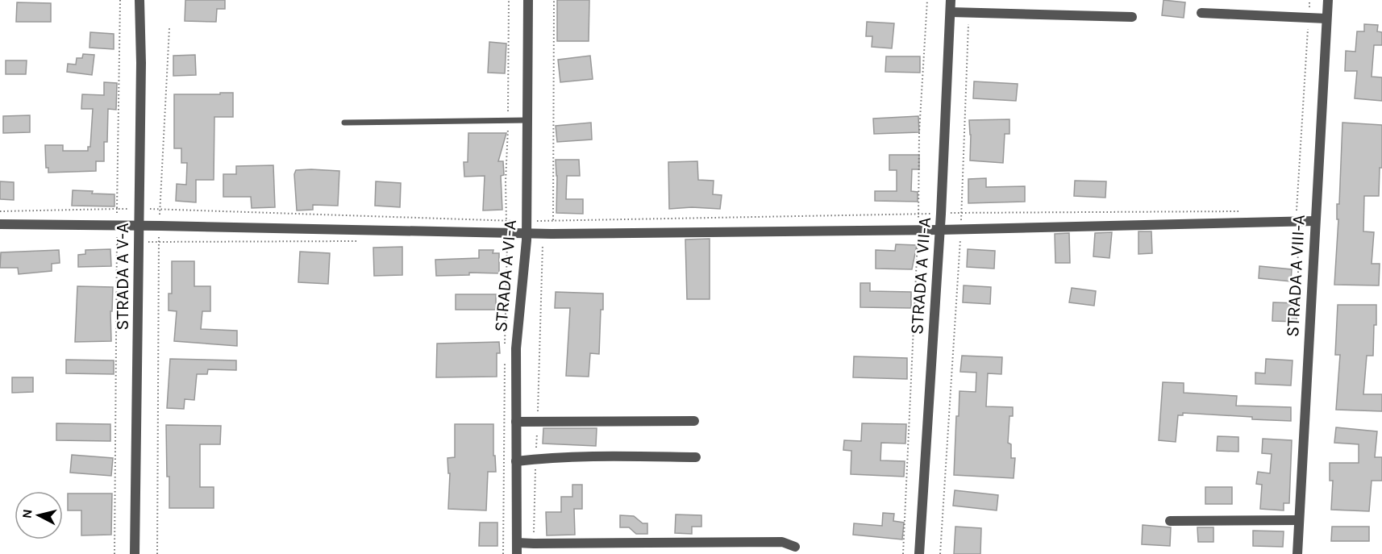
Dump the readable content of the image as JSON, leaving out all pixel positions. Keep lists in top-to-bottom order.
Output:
{
  "streets": {
    "street": [
      "STRADA A VI-A",
      "STRADA A VII-A",
      "STRADA A VIII-A",
      "STRADA A V-A"
    ]
  },
  "north": "left"
}
